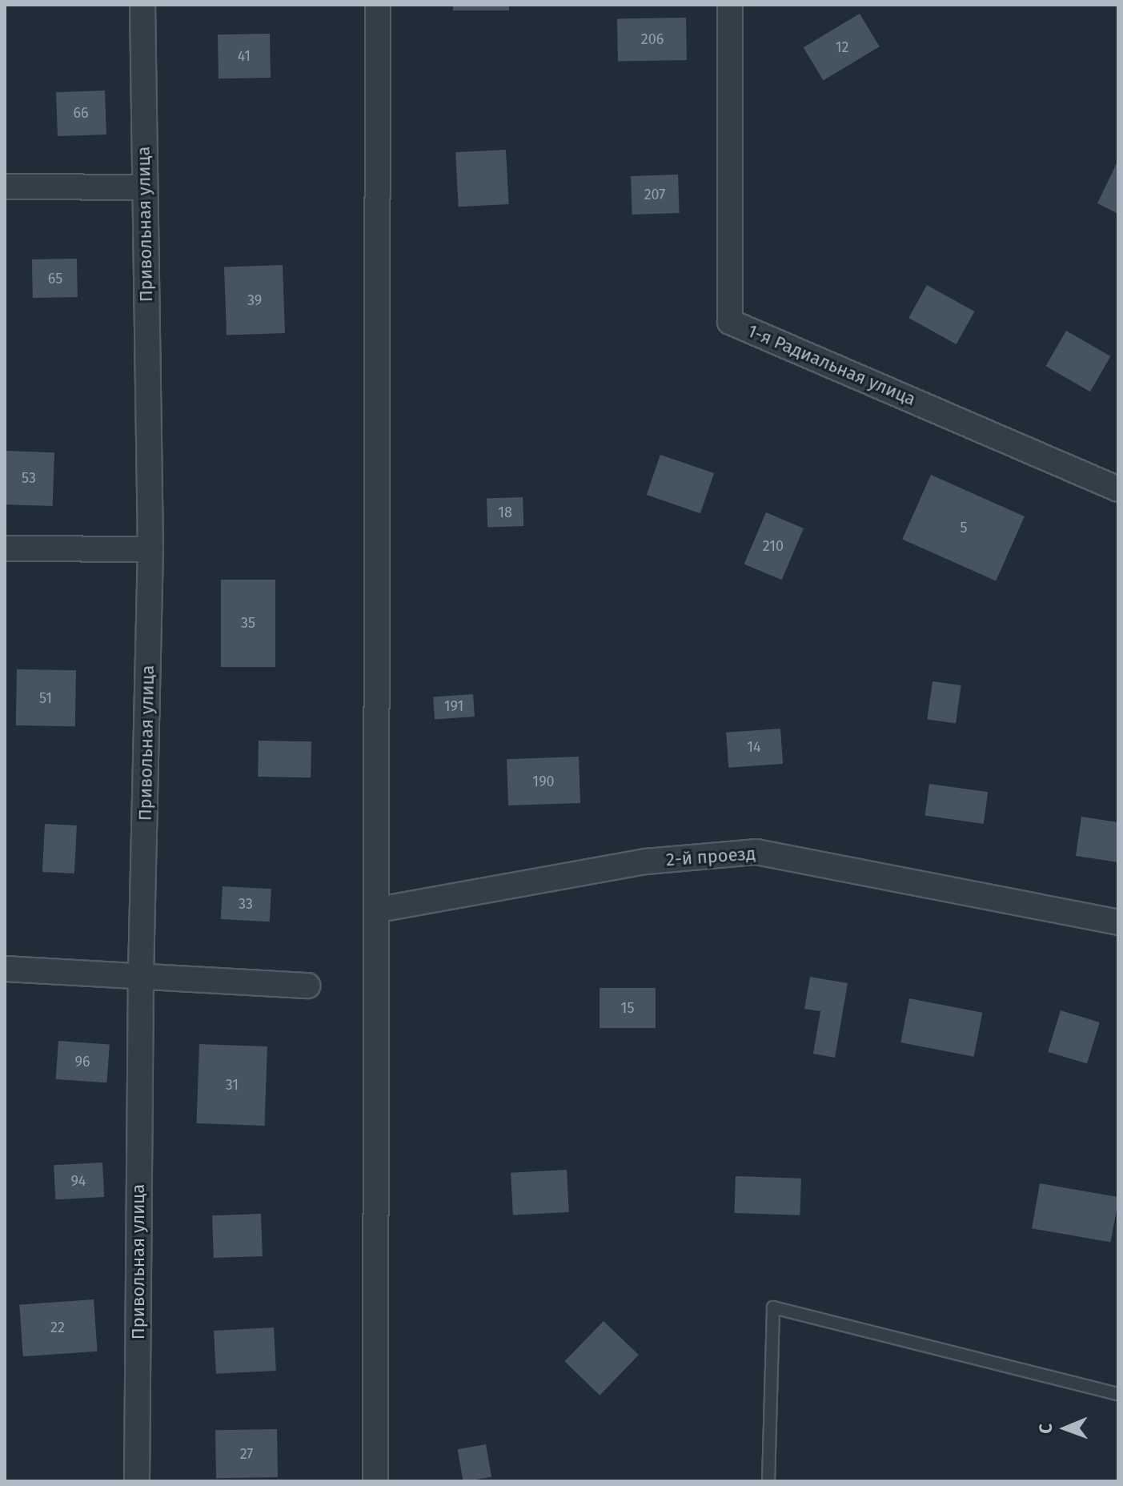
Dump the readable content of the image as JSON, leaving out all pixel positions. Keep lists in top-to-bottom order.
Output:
{
  "streets": {
    "street": ["Привольная улица", "1-я Радиальная улица", "2-й проезд"]
  },
  "house_numbers": [
    "206",
    "12",
    "41",
    "66",
    "207",
    "65",
    "39",
    "53",
    "18",
    "5",
    "210",
    "35",
    "51",
    "191",
    "14",
    "190",
    "33",
    "15",
    "96",
    "31",
    "94",
    "22",
    "27"
  ],
  "north": "left"
}
